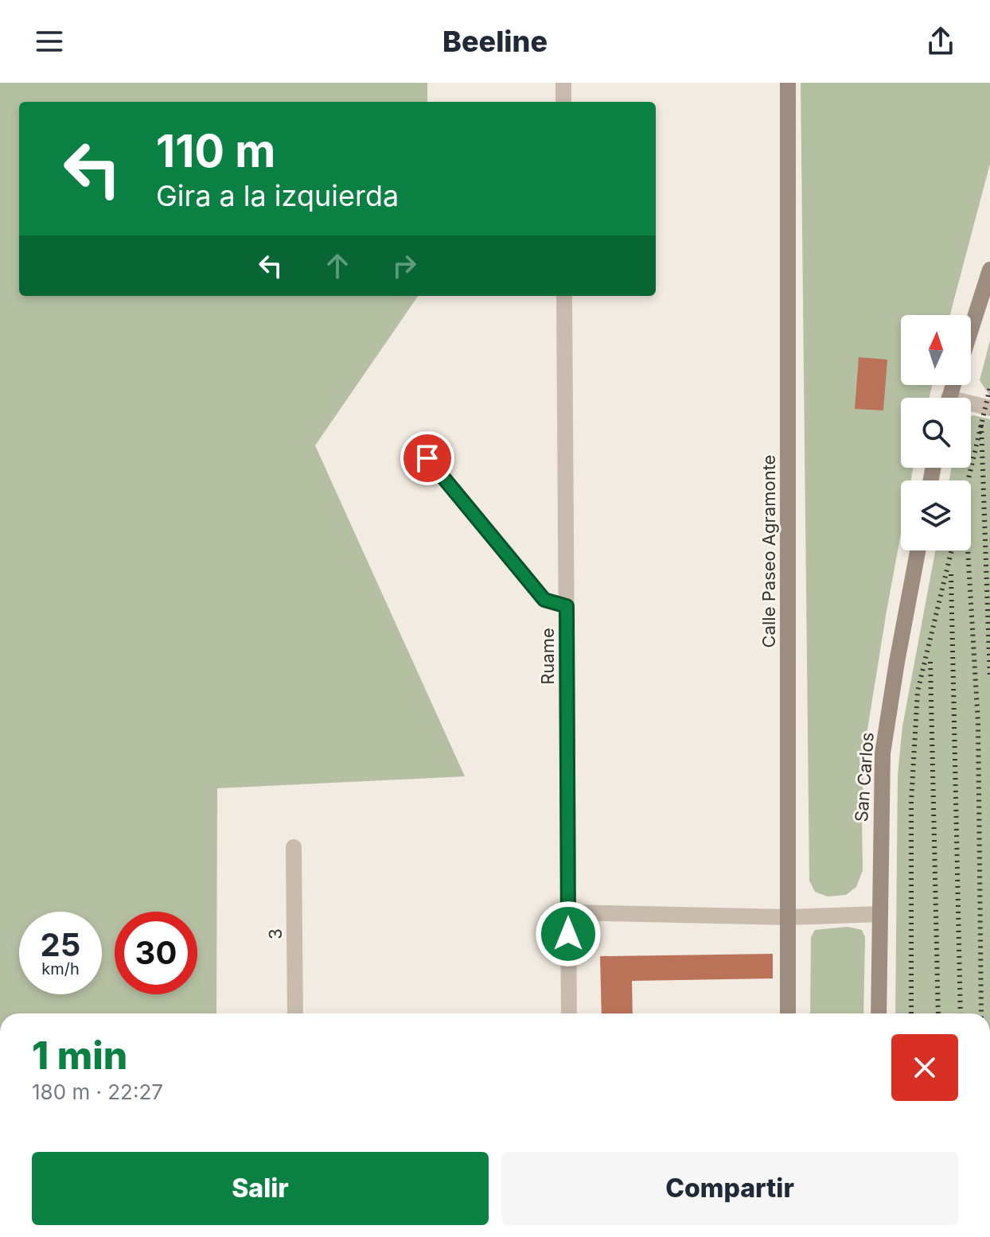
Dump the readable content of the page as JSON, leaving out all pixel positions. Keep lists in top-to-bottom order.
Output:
{
  "streets": {
    "street": [
      "Calle Paseo Agramonte",
      "Ruame",
      "San Carlos",
      "3"
    ]
  },
  "north": "top",
  "page": {
    "header": "Beeline",
    "turn": ["110 m", "Gira a la izquierda"],
    "speed": "25 km/h",
    "limit": "30",
    "heading": ["1 min", "180 m · 22:27"],
    "buttons": ["Salir", "Compartir"]
  }
}
